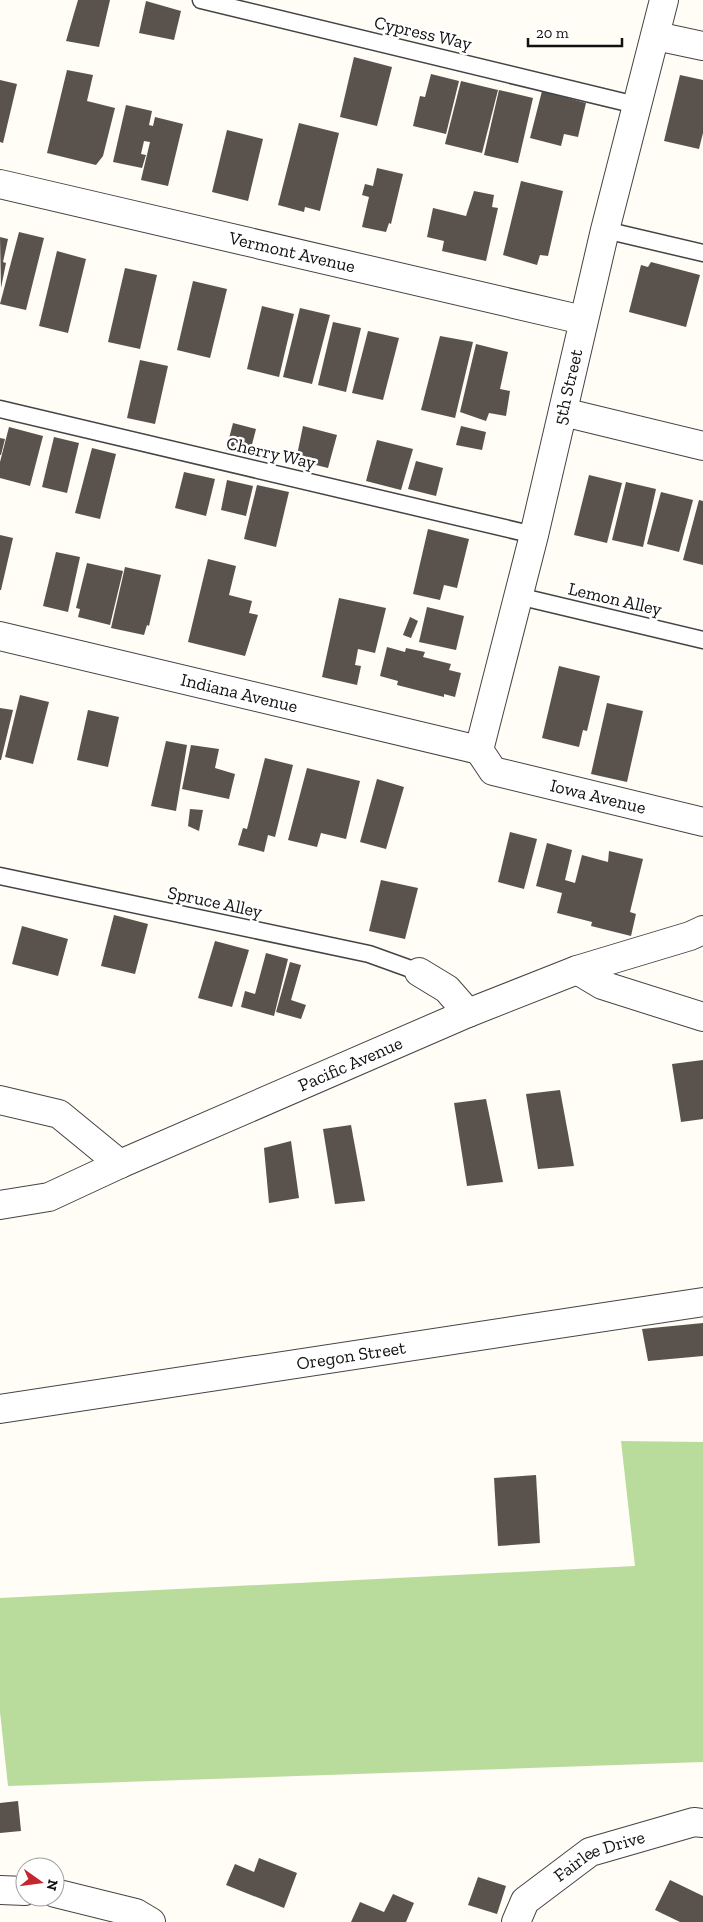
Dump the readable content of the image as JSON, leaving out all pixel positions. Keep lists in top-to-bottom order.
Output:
{
  "streets": {
    "street": [
      "Vermont Avenue",
      "5th Street",
      "Indiana Avenue",
      "Iowa Avenue",
      "Pacific Avenue",
      "Oregon Street",
      "Fairlee Drive"
    ],
    "lane": [
      "Cypress Way",
      "Cherry Way",
      "Lemon Alley",
      "Spruce Alley"
    ]
  },
  "crossings": [
    ["Cypress Way", "5th Street"],
    ["Vermont Avenue", "5th Street"],
    ["5th Street", "Cherry Way"],
    ["5th Street", "Lemon Alley"],
    ["5th Street", "Indiana Avenue"],
    ["5th Street", "Iowa Avenue"],
    ["Indiana Avenue", "Iowa Avenue"]
  ],
  "scale_bar": "20 m",
  "north": "right"
}
